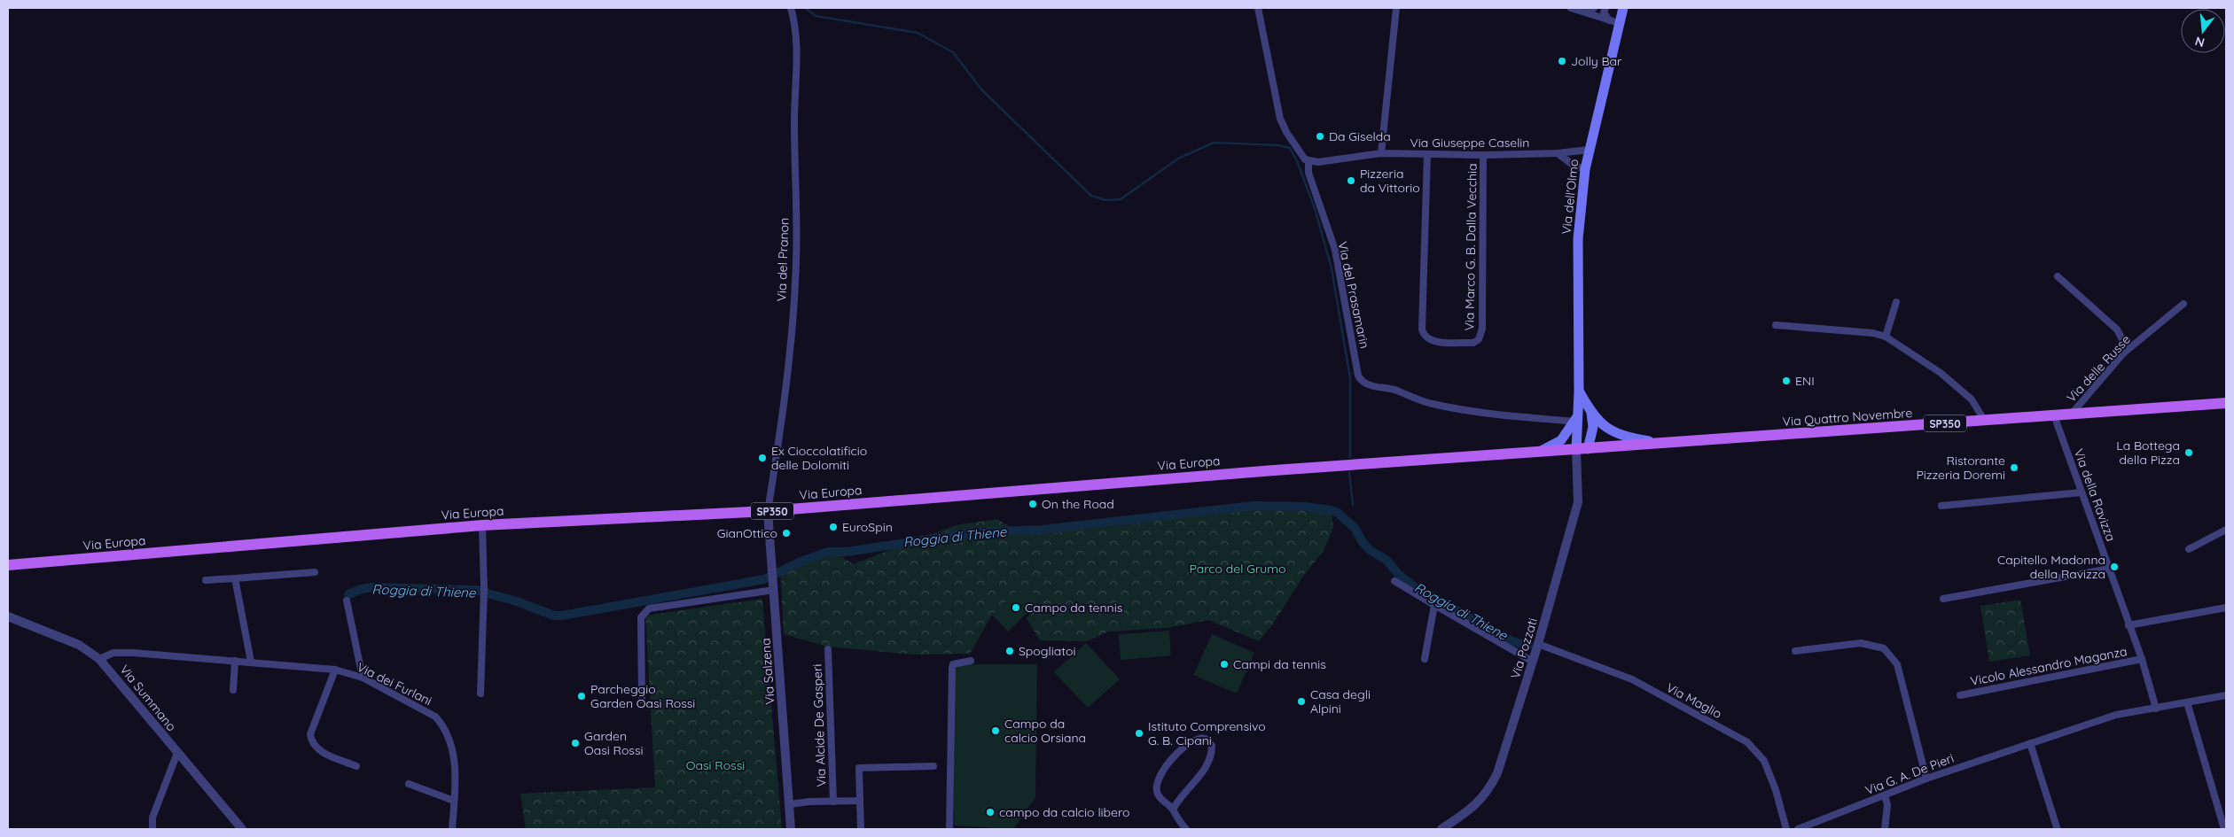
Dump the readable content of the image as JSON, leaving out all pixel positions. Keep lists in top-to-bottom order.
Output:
{
  "streets": {
    "main road": [
      "Via dell'Olmo",
      "Via Quattro Novembre",
      "SP350",
      "Via Europa"
    ],
    "street": [
      "Via Giuseppe Caselin",
      "Via Marco G. B. Dalla Vecchia",
      "Via del Pranon",
      "Via del Prasamarin",
      "Via delle Russe",
      "Via della Ravizza",
      "Via Pozzati",
      "Vicolo Alessandro Maganza",
      "Via Salzena",
      "Via dei Furlani",
      "Via Summano",
      "Via Maglio",
      "Via Alcide De Gasperi",
      "Via G. A. De Pieri"
    ]
  },
  "crossings": [
    ["Via Giuseppe Caselin", "Via dell'Olmo"],
    ["Via Giuseppe Caselin", "Via Marco G. B. Dalla Vecchia"],
    ["Via Giuseppe Caselin", "Via del Prasamarin"],
    ["Via dell'Olmo", "Via del Prasamarin"],
    ["Via dell'Olmo", "Via Quattro Novembre"],
    ["Via dell'Olmo", "Via Europa"],
    ["Via dell'Olmo", "Via Pozzati"],
    ["Via del Pranon", "Via Europa"],
    ["Via del Pranon", "Via Salzena"],
    ["Via delle Russe", "Via Quattro Novembre"],
    ["Via Quattro Novembre", "Via Europa"],
    ["Via Quattro Novembre", "Via della Ravizza"],
    ["Via Quattro Novembre", "Via Pozzati"],
    ["Via Europa", "Via Pozzati"],
    ["Via Europa", "Via Salzena"],
    ["Via della Ravizza", "Vicolo Alessandro Maganza"],
    ["Via della Ravizza", "Via G. A. De Pieri"],
    ["Via Pozzati", "Via Maglio"],
    ["Via dei Furlani", "Via Summano"]
  ],
  "water": ["Roggia di Thiene"],
  "parks": ["Parco del Grumo", "Oasi Rossi"],
  "places": [
    "Jolly Bar",
    "Da Giselda",
    "Pizzeria da Vittorio",
    "ENI",
    "La Bottega della Pizza",
    "Ex Cioccolatificio delle Dolomiti",
    "Ristorante Pizzeria Doremi",
    "On the Road",
    "EuroSpin",
    "GianOttico",
    "Capitello Madonna della Ravizza",
    "Campo da tennis",
    "Spogliatoi",
    "Campi da tennis",
    "Parcheggio Garden Oasi Rossi",
    "Casa degli Alpini",
    "Campo da calcio Orsiana",
    "Istituto Comprensivo G. B. Cipani",
    "Garden Oasi Rossi",
    "campo da calcio libero"
  ],
  "north": "bottom"
}
